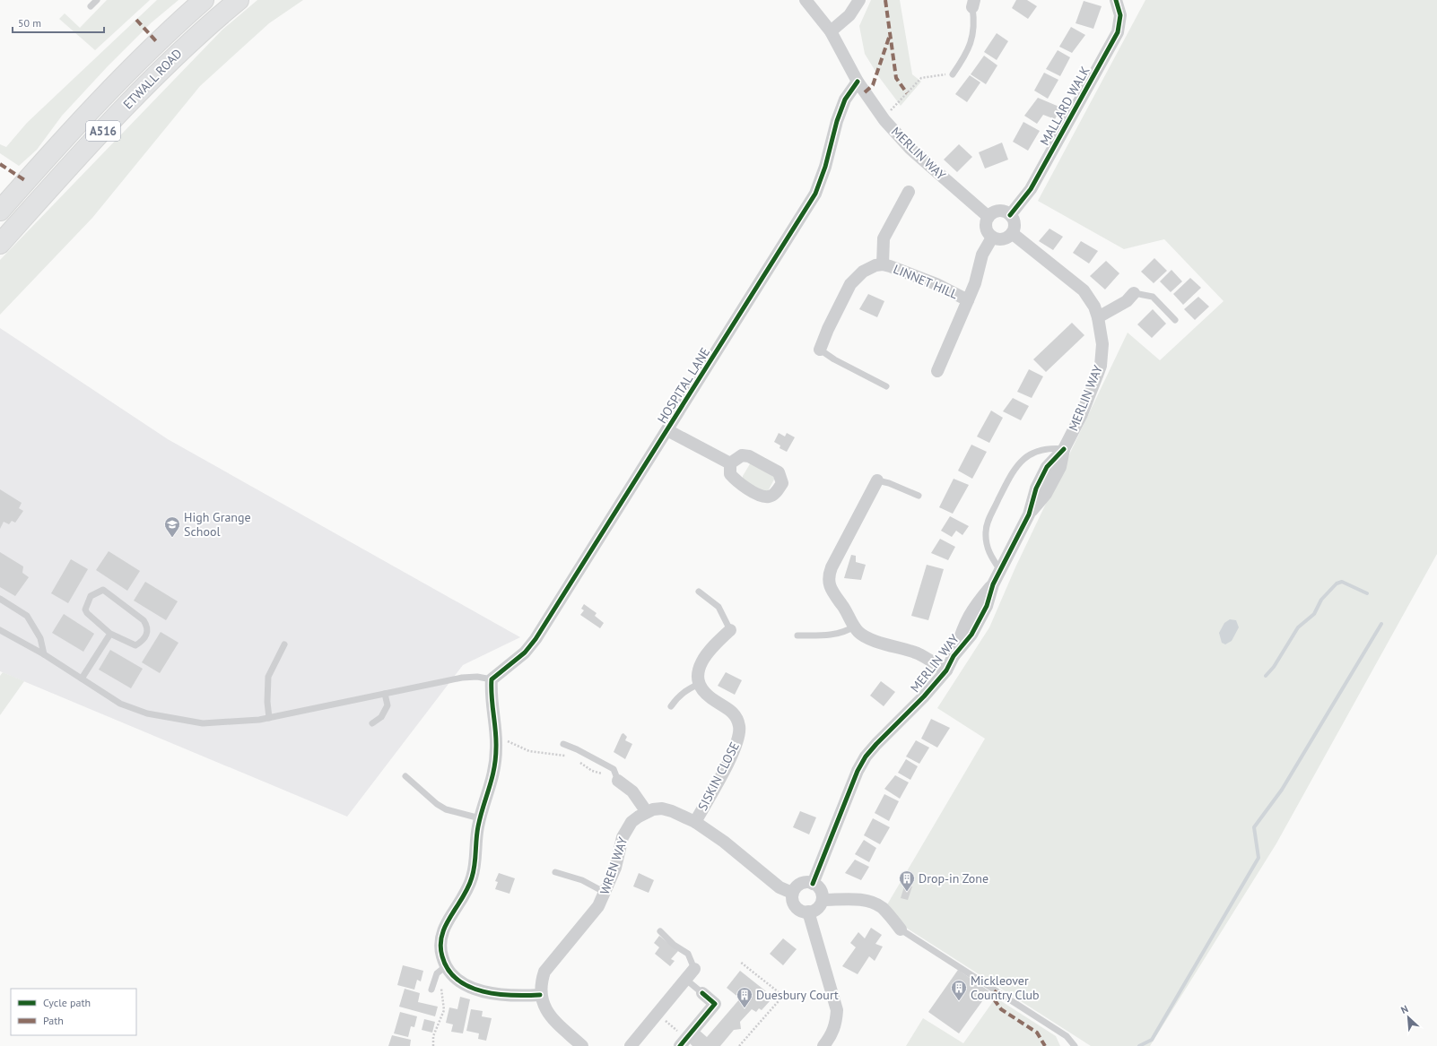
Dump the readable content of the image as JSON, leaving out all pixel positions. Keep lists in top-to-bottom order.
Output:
{
  "streets": {
    "highway": ["ETWALL ROAD", "A516"],
    "street": [
      "MALLARD WALK",
      "MERLIN WAY",
      "LINNET HILL",
      "HOSPITAL LANE",
      "SISKIN CLOSE",
      "WREN WAY"
    ]
  },
  "crossings": [
    ["MALLARD WALK", "MERLIN WAY"],
    ["MALLARD WALK", "LINNET HILL"],
    ["MERLIN WAY", "LINNET HILL"],
    ["MERLIN WAY", "HOSPITAL LANE"],
    ["MERLIN WAY", "WREN WAY"],
    ["SISKIN CLOSE", "WREN WAY"]
  ],
  "places": {
    "school or university": ["High Grange School"],
    "building": ["Drop-in Zone", "Mickleover Country Club", "Duesbury Court"]
  },
  "legend": ["Cycle path", "Path"],
  "scale_bar": "50 m",
  "north": "top left"
}
